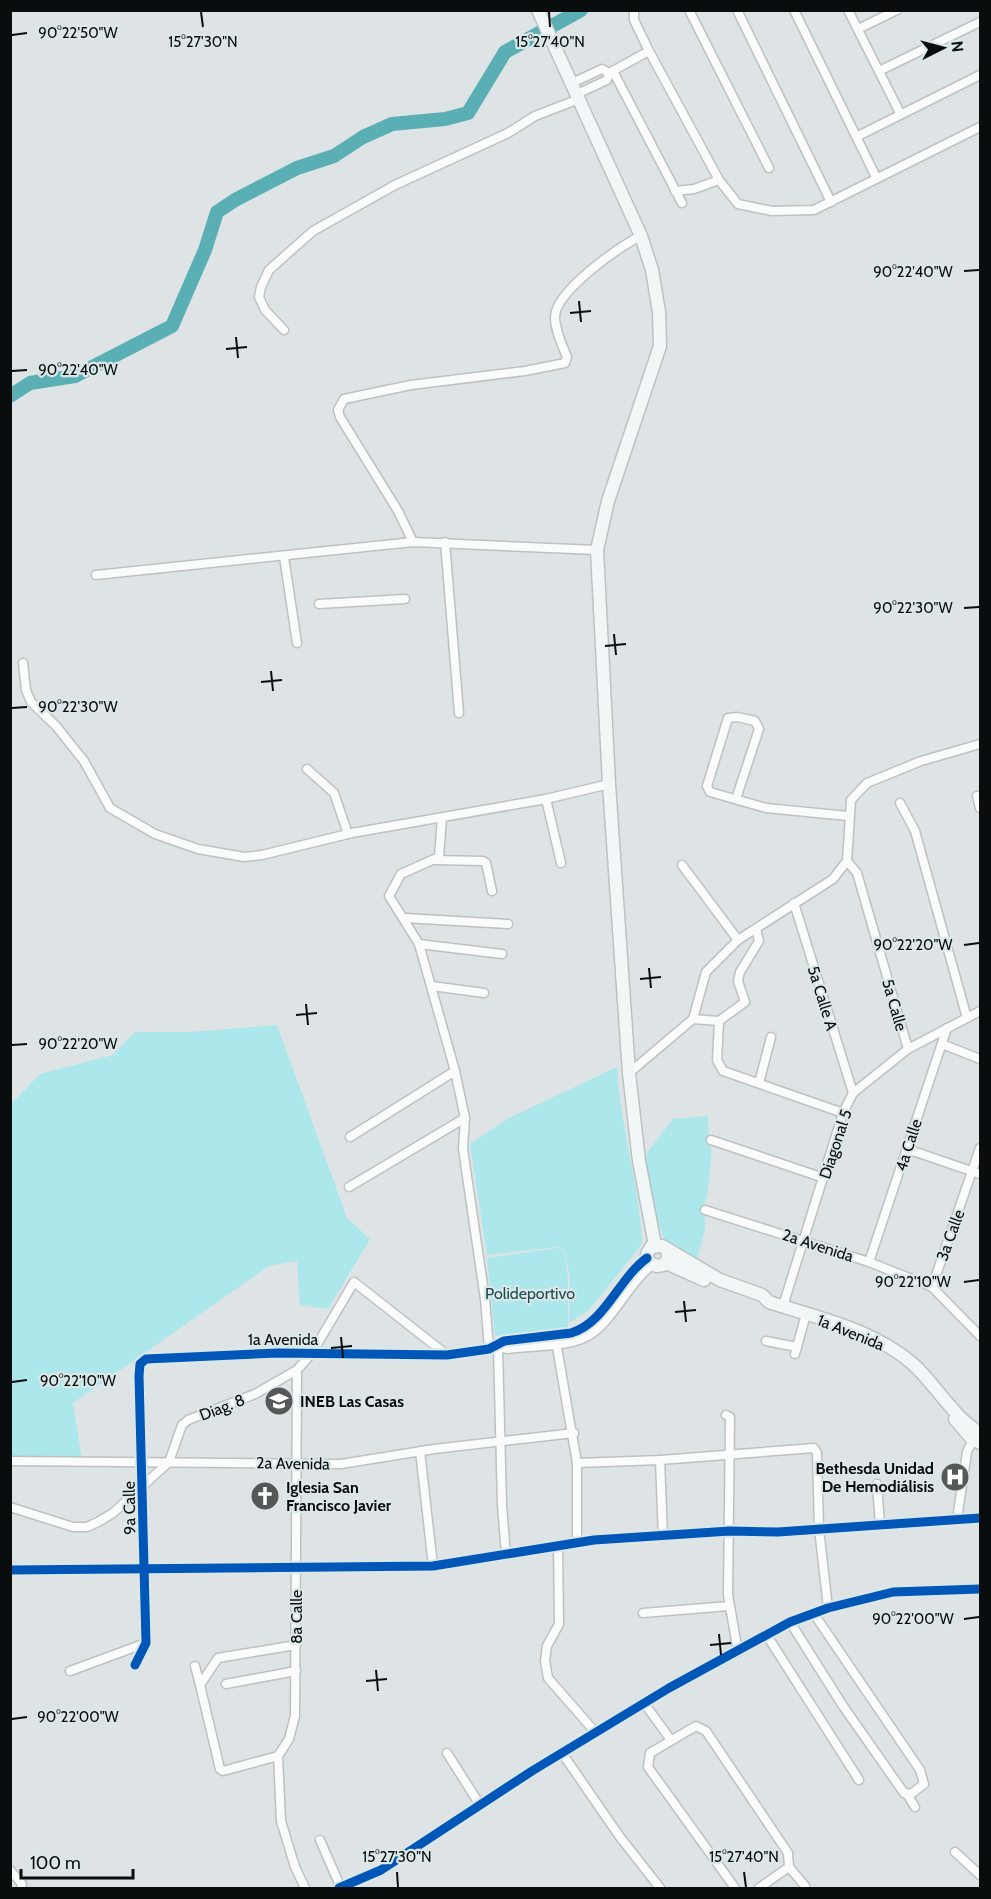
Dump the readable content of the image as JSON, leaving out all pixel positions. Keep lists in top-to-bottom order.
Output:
{
  "streets": {
    "main road": ["1a Avenida"],
    "street": [
      "5a Calle A",
      "5a Calle",
      "Diagonal 5",
      "4a Calle",
      "3a Calle",
      "2a Avenida",
      "Diag. 8",
      "9a Calle",
      "8a Calle"
    ]
  },
  "crossings": [
    ["5a Calle A", "Diagonal 5"],
    ["5a Calle", "Diagonal 5"],
    ["Diagonal 5", "4a Calle"],
    ["Diagonal 5", "2a Avenida"],
    ["Diagonal 5", "1a Avenida"],
    ["4a Calle", "2a Avenida"],
    ["3a Calle", "2a Avenida"],
    ["2a Avenida", "Diag. 8"],
    ["2a Avenida", "9a Calle"],
    ["2a Avenida", "8a Calle"],
    ["1a Avenida", "9a Calle"],
    ["Diag. 8", "8a Calle"]
  ],
  "parks": ["Polideportivo"],
  "places": {
    "school or university": ["INEB Las Casas"],
    "hospital": ["Bethesda Unidad De Hemodiálisis"],
    "church": ["Iglesia San Francisco Javier"]
  },
  "scale_bar": "100 m",
  "north": "right",
  "coordinates": [
    "90°22'50\"W",
    "15°27'30\"N",
    "15°27'40\"N",
    "90°22'40\"W",
    "90°22'30\"W",
    "90°22'20\"W",
    "90°22'10\"W",
    "90°22'00\"W"
  ]
}
